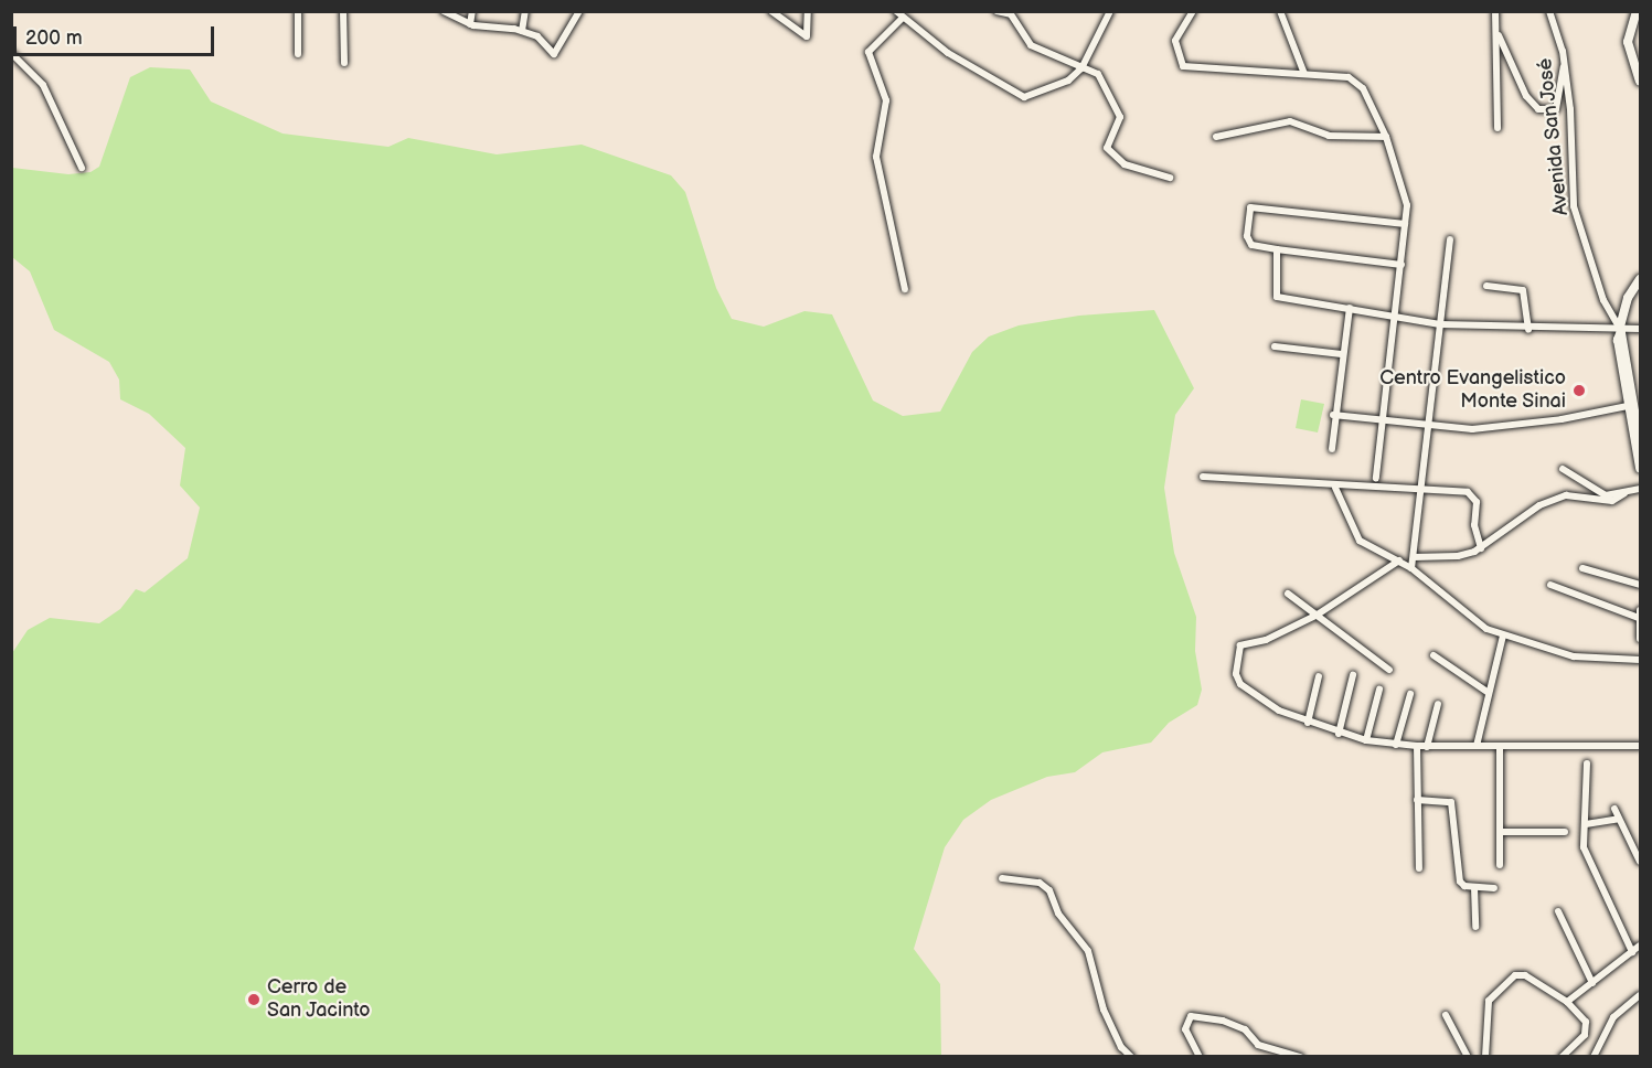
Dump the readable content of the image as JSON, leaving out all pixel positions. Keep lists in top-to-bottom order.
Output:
{
  "streets": {
    "street": ["Avenida San José"]
  },
  "places": ["Centro Evangelistico Monte Sinai", "Cerro de San Jacinto"],
  "scale_bar": "200 m"
}
